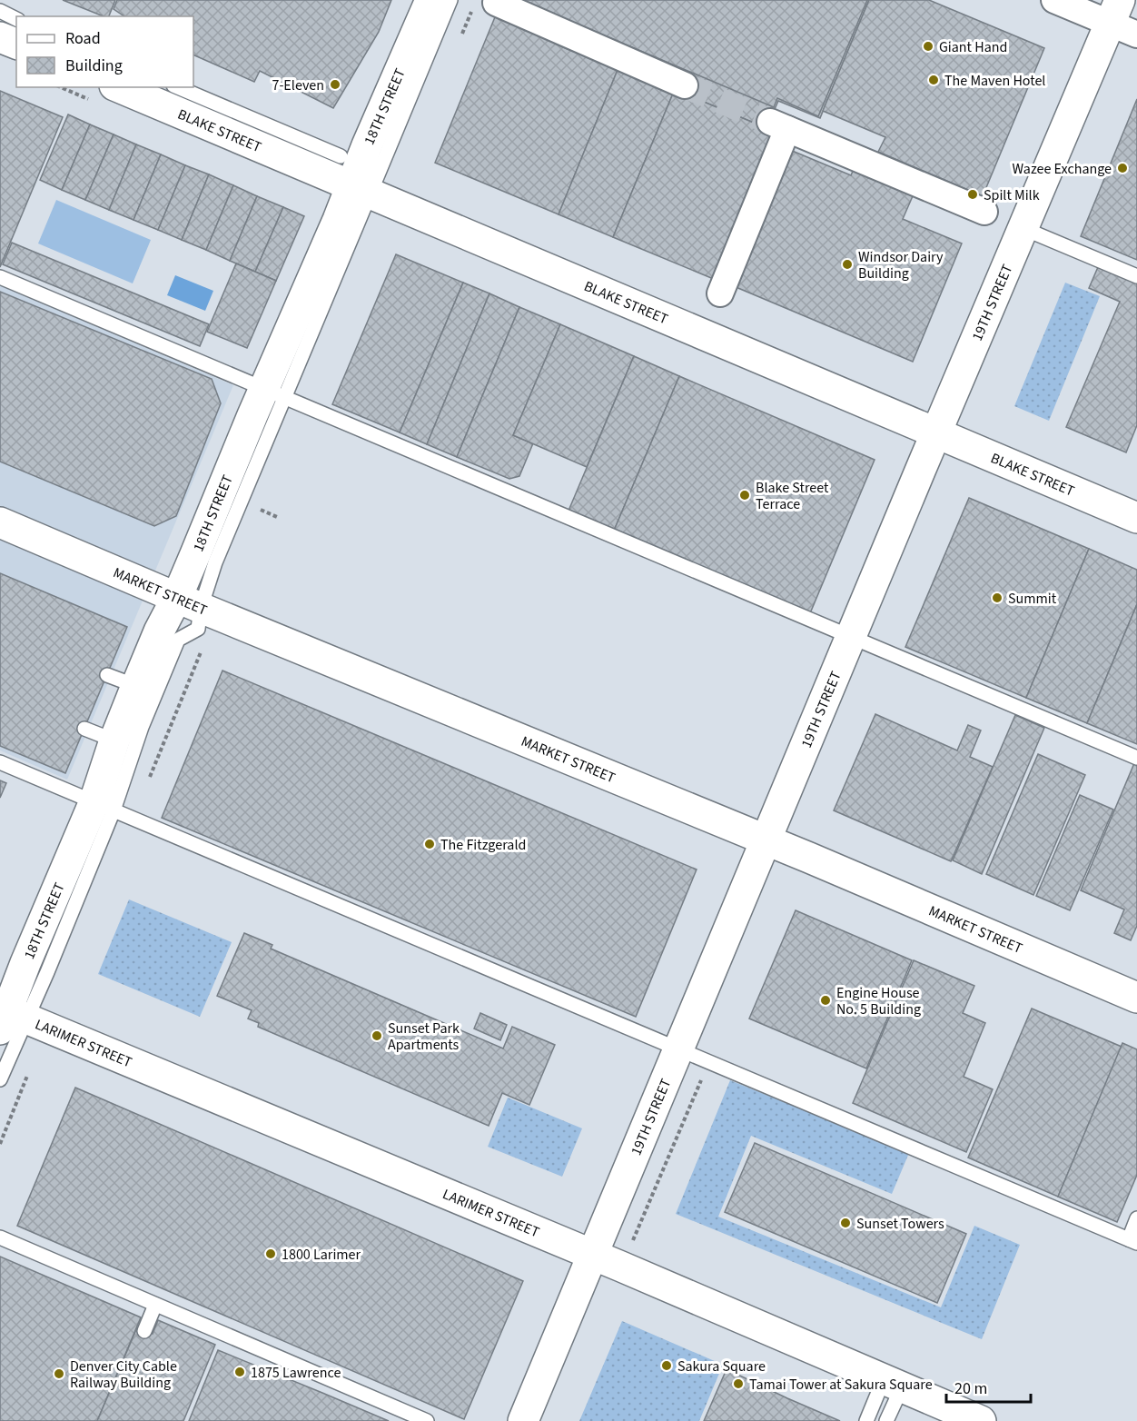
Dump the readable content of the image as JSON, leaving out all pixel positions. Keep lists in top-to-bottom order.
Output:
{
  "streets": {
    "main road": [
      "18TH STREET",
      "BLAKE STREET",
      "19TH STREET",
      "MARKET STREET",
      "LARIMER STREET"
    ]
  },
  "crossings": [
    ["18TH STREET", "BLAKE STREET"],
    ["18TH STREET", "MARKET STREET"],
    ["18TH STREET", "LARIMER STREET"],
    ["BLAKE STREET", "19TH STREET"],
    ["19TH STREET", "MARKET STREET"],
    ["19TH STREET", "LARIMER STREET"]
  ],
  "places": [
    "Giant Hand",
    "The Maven Hotel",
    "7-Eleven",
    "Wazee Exchange",
    "Spilt Milk",
    "Windsor Dairy Building",
    "Blake Street Terrace",
    "Summit",
    "The Fitzgerald",
    "Engine House No. 5 Building",
    "Sunset Park Apartments",
    "Sunset Towers",
    "1800 Larimer",
    "Sakura Square",
    "1875 Lawrence",
    "Denver City Cable Railway Building",
    "Tamai Tower at Sakura Square"
  ],
  "legend": ["Road", "Building"],
  "scale_bar": "20 m"
}
